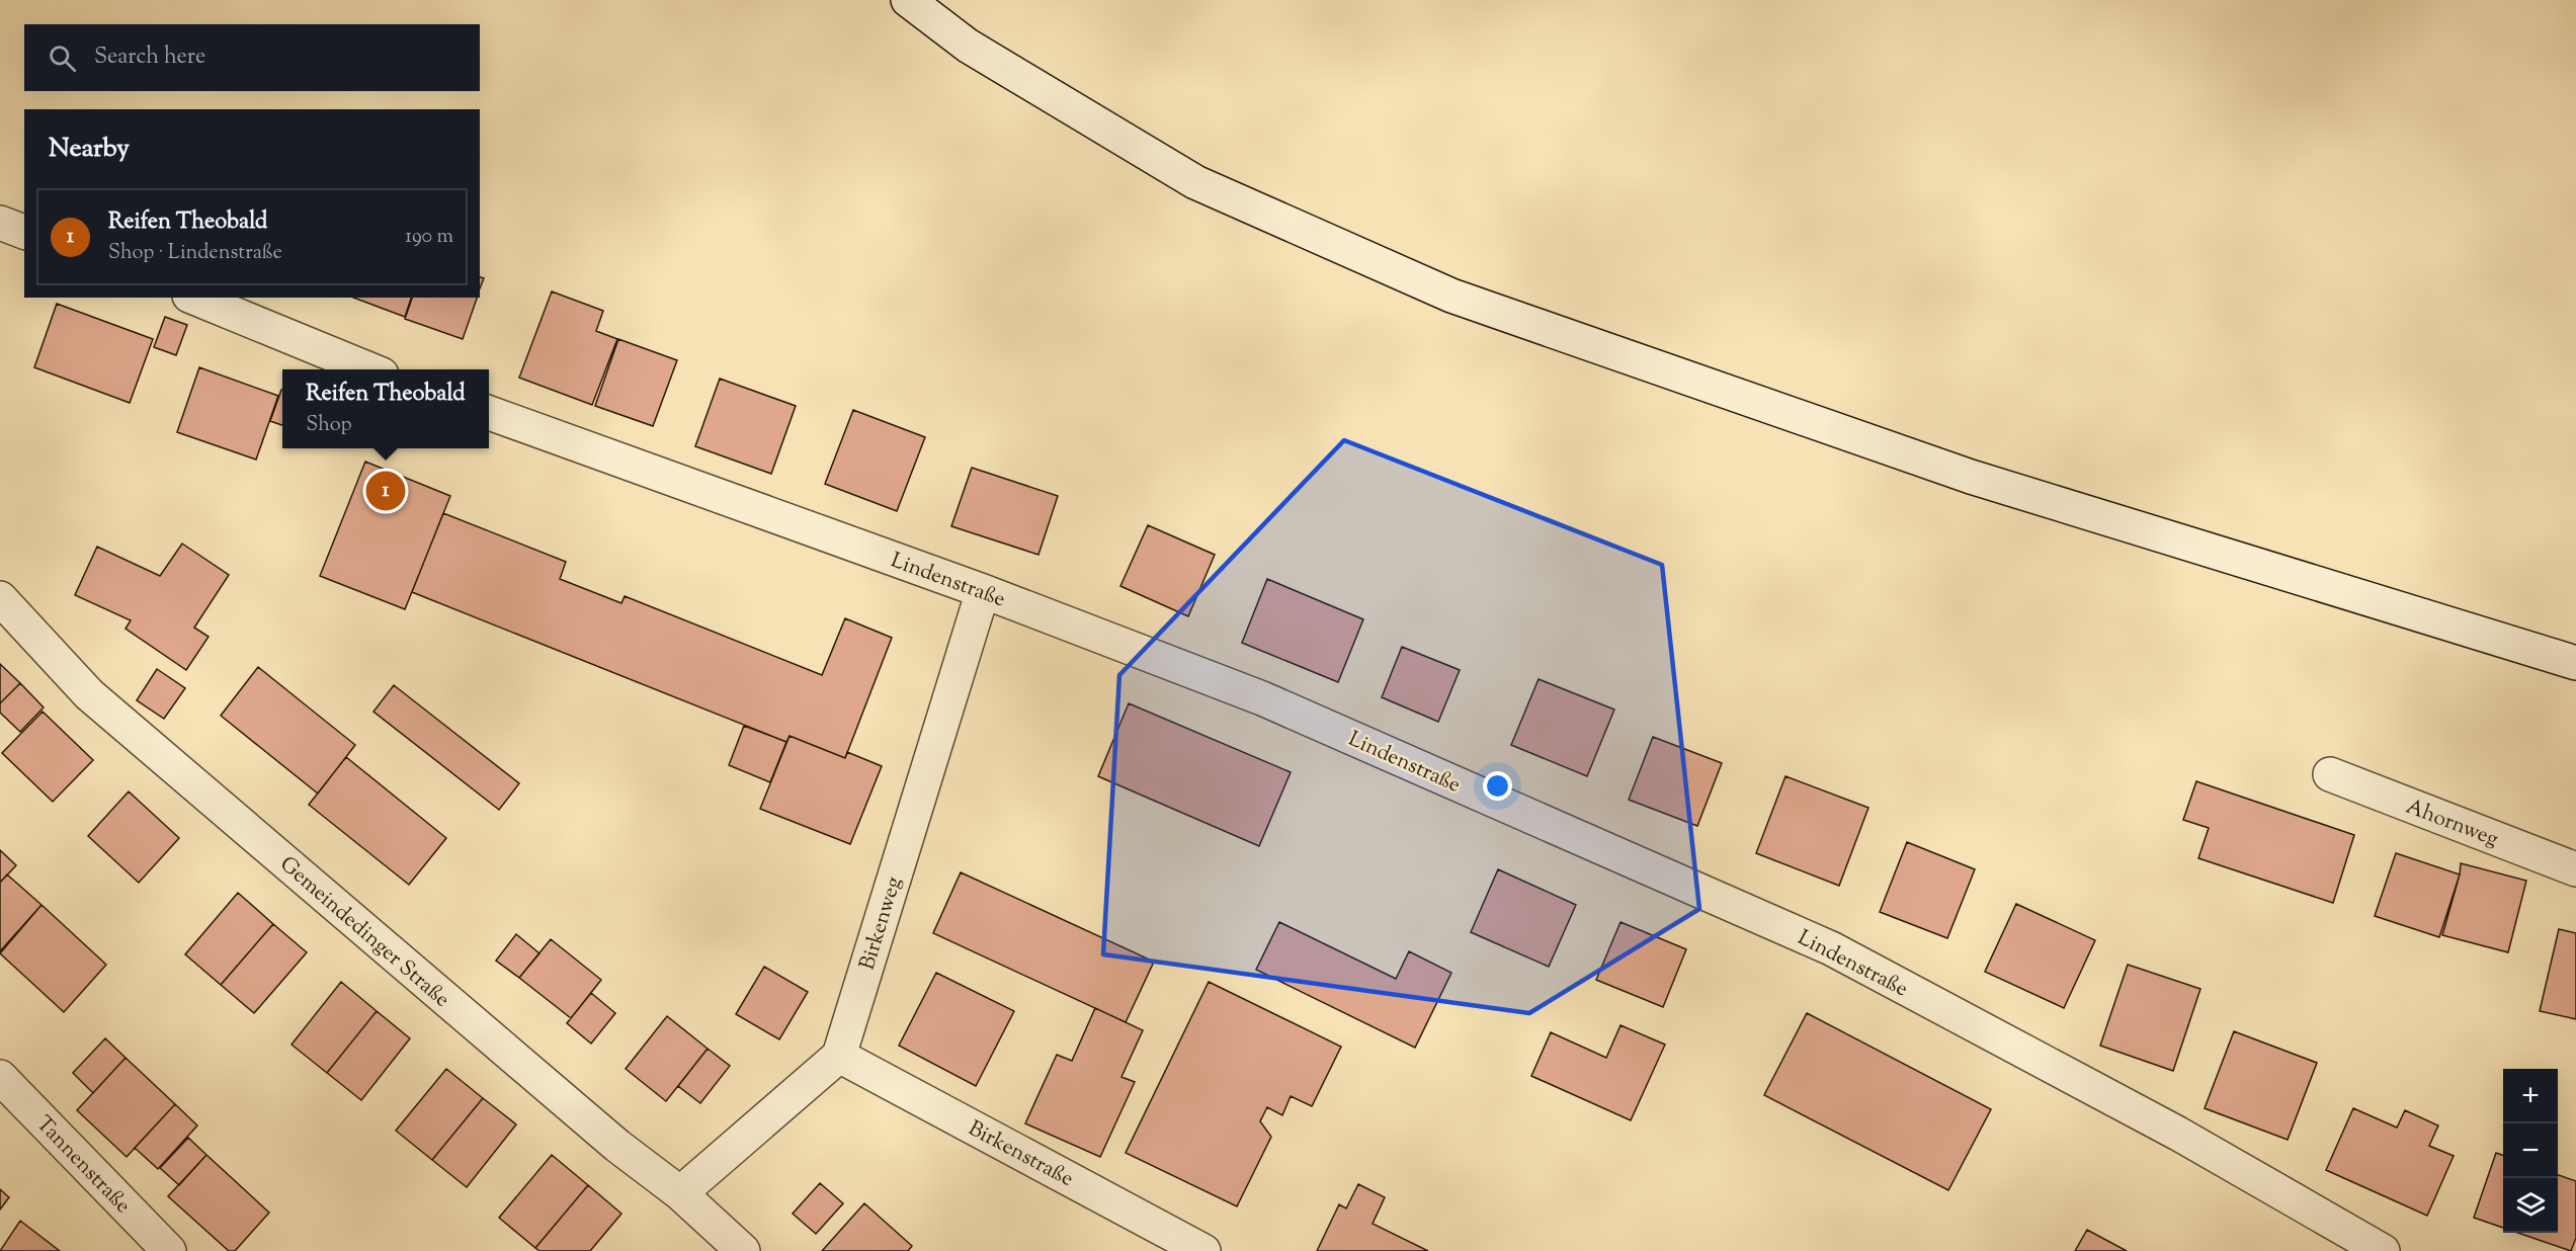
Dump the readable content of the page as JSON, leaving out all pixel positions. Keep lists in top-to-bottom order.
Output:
{
  "streets": {
    "street": [
      "Lindenstraße",
      "Ahornweg",
      "Birkenweg",
      "Gemeindedinger Straße",
      "Birkenstraße",
      "Tannenstraße"
    ]
  },
  "crossings": [
    ["Lindenstraße", "Birkenweg"],
    ["Birkenweg", "Birkenstraße"]
  ],
  "page": {
    "search": "Search here",
    "heading": "Nearby",
    "list": [
      {
        "mark": "1",
        "name": "Reifen Theobald",
        "note": "Shop · Lindenstraße",
        "value": "190 m"
      }
    ],
    "popup": ["Reifen Theobald", "Shop"],
    "pins": "1",
    "map_buttons": ["+", "−"]
  }
}
